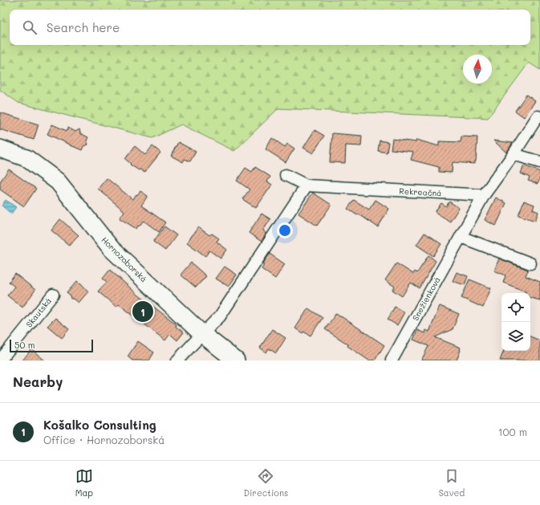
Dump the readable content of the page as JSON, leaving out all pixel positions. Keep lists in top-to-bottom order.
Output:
{
  "streets": {
    "street": [
      "Rekreačná",
      "Hornozoborská",
      "Snežienková",
      "Skautská"
    ]
  },
  "crossings": [
    ["Rekreačná", "Snežienková"]
  ],
  "scale_bar": "50 m",
  "north": "top",
  "page": {
    "search": "Search here",
    "pins": "1",
    "scale": "50 m",
    "heading": "Nearby",
    "list": [
      {
        "mark": "1",
        "name": "Košalko Consulting",
        "note": "Office · Hornozoborská",
        "value": "100 m"
      }
    ],
    "nav": ["Map", "Directions", "Saved"]
  }
}
